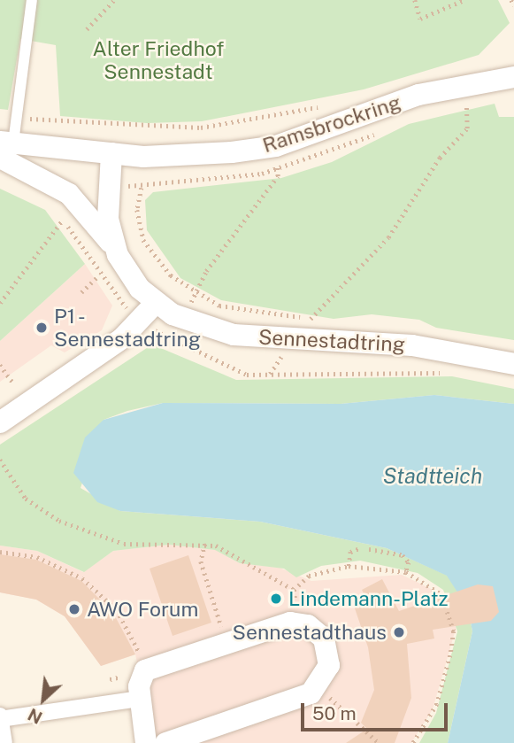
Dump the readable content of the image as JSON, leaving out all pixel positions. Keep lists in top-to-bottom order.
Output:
{
  "streets": {
    "street": ["Ramsbrockring", "Sennestadtring"]
  },
  "crossings": [
    ["Ramsbrockring", "Sennestadtring"]
  ],
  "water": ["Stadtteich"],
  "parks": ["Alter Friedhof Sennestadt"],
  "places": [
    "P1 - Sennestadtring",
    "Lindemann-Platz",
    "AWO Forum",
    "Sennestadthaus"
  ],
  "scale_bar": "50 m",
  "north": "bottom left"
}
